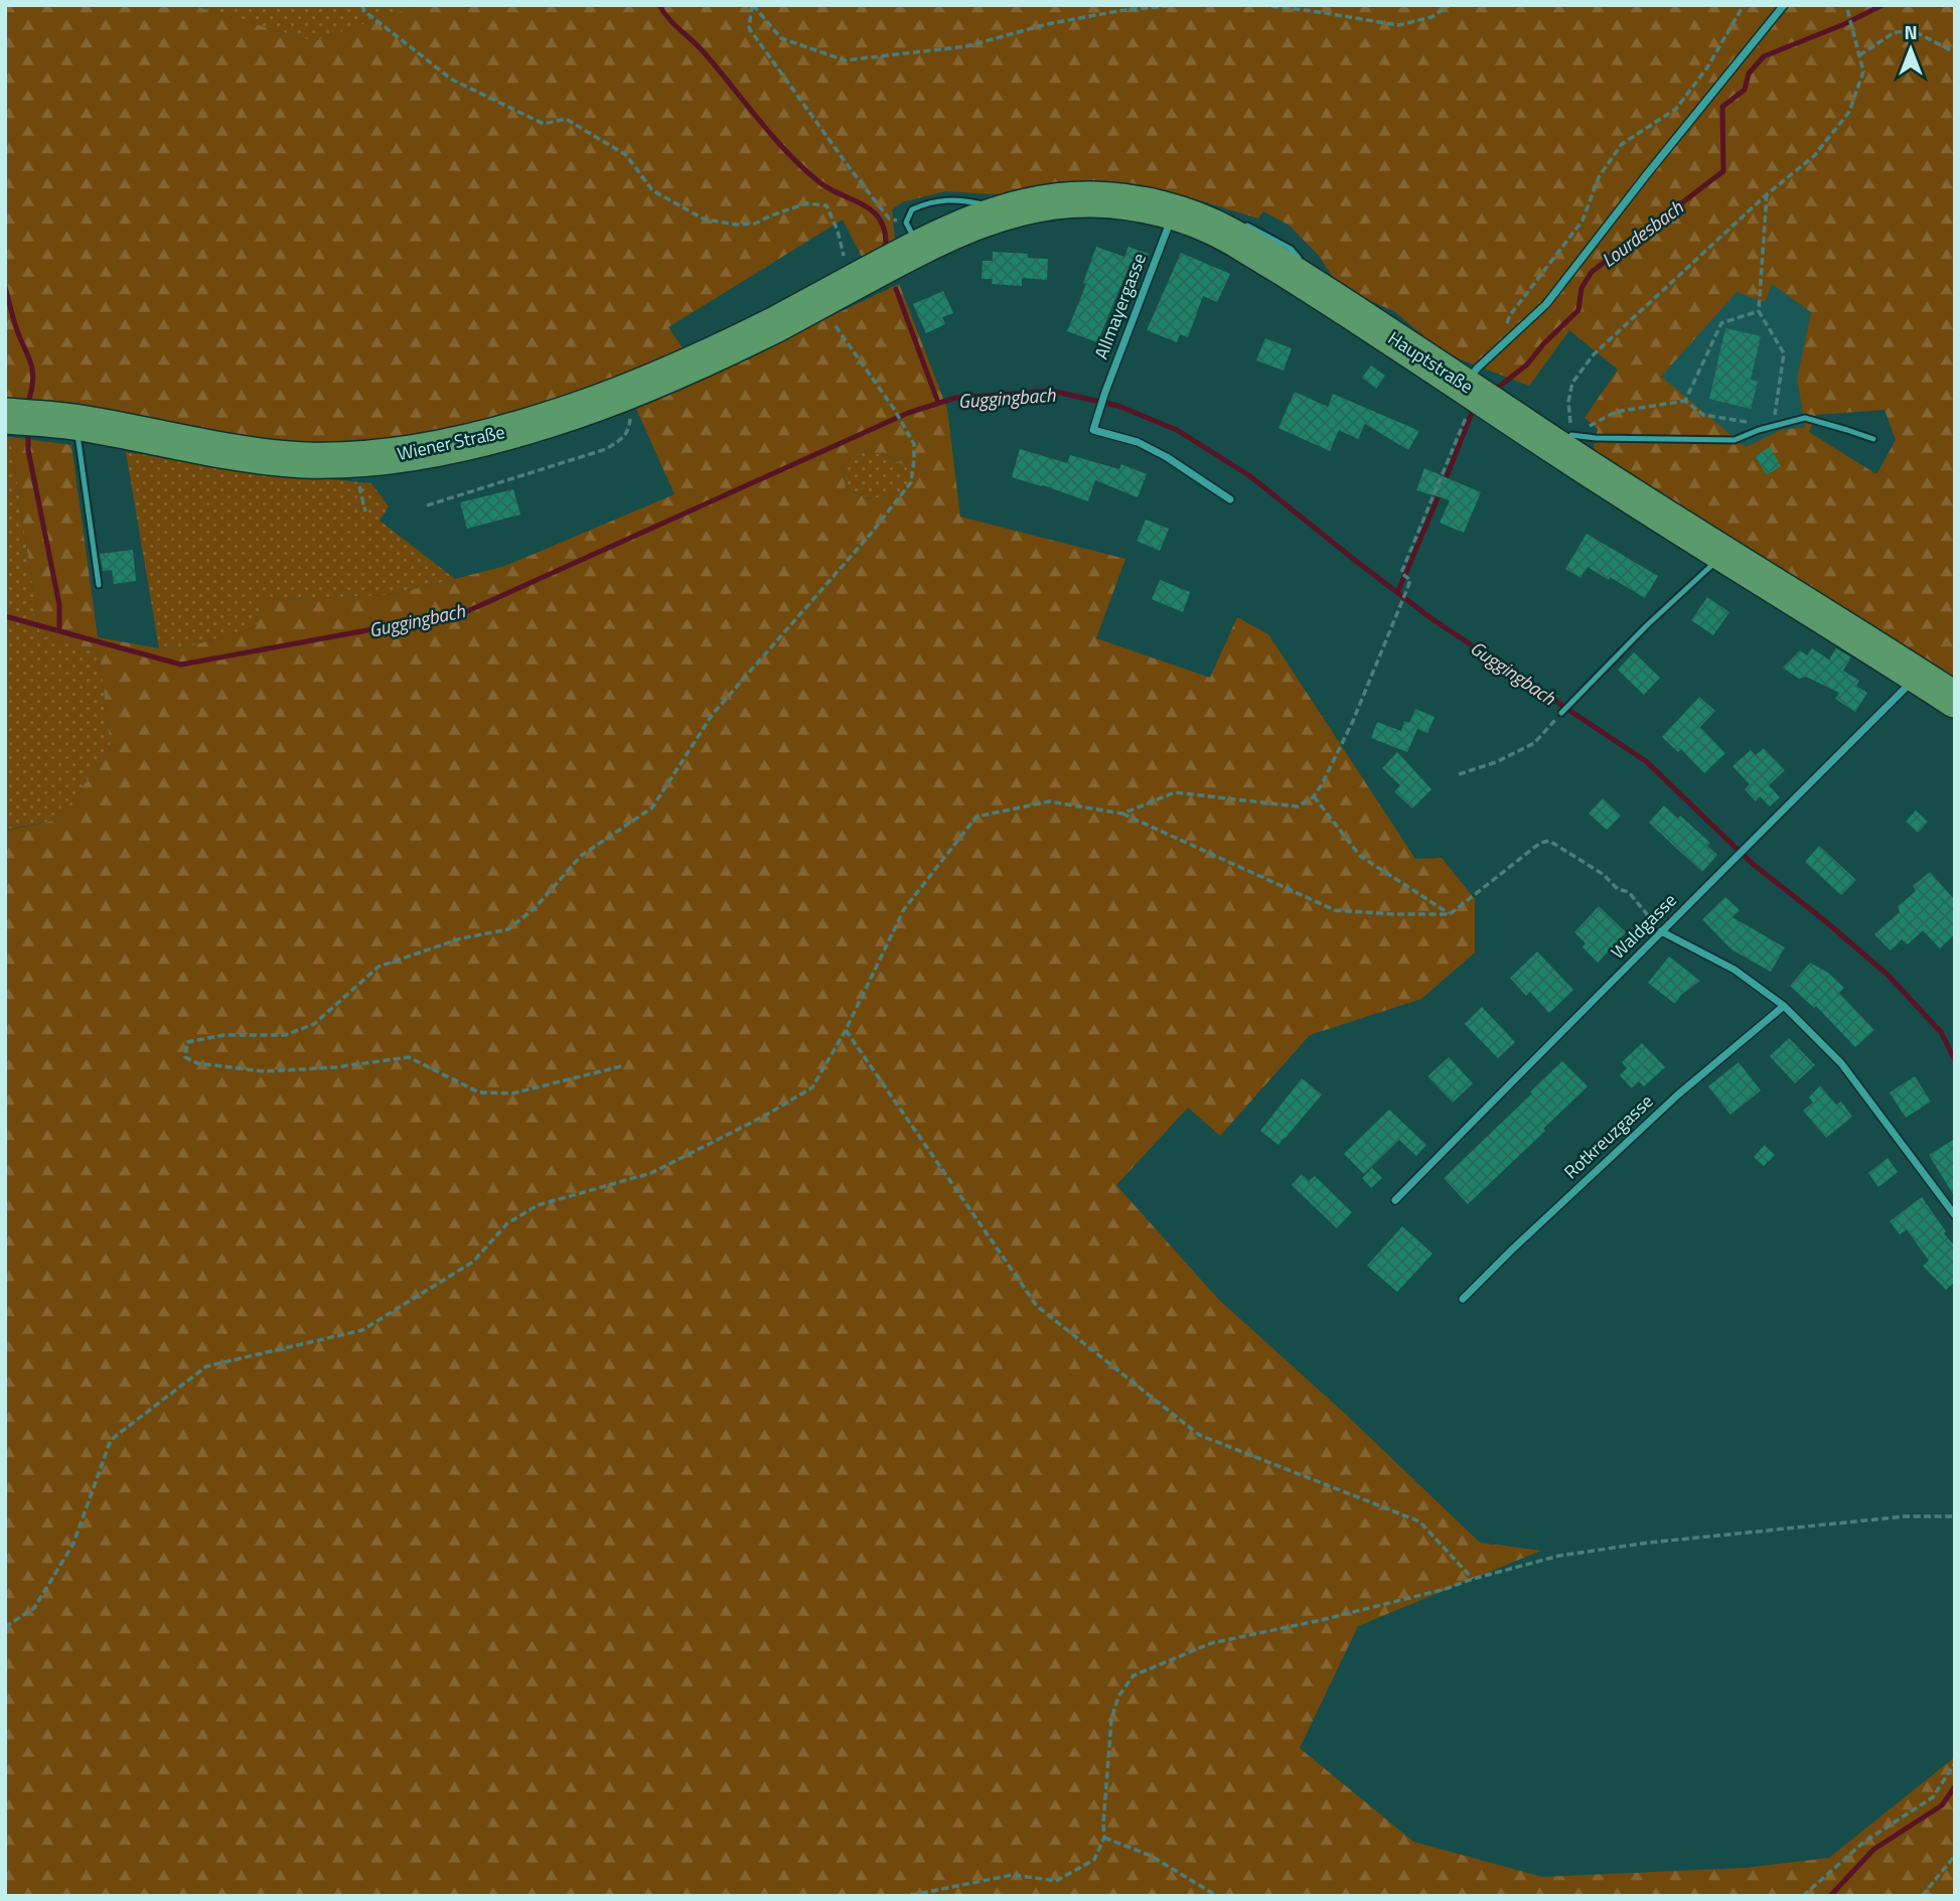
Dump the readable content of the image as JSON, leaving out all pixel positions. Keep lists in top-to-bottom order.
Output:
{
  "streets": {
    "main road": ["Hauptstraße", "Wiener Straße"],
    "street": ["Allmayergasse", "Waldgasse", "Rotkreuzgasse"]
  },
  "crossings": [
    ["Allmayergasse", "Hauptstraße"],
    ["Hauptstraße", "Wiener Straße"],
    ["Hauptstraße", "Waldgasse"]
  ],
  "water": ["Lourdesbach", "Guggingbach"],
  "north": "top"
}
